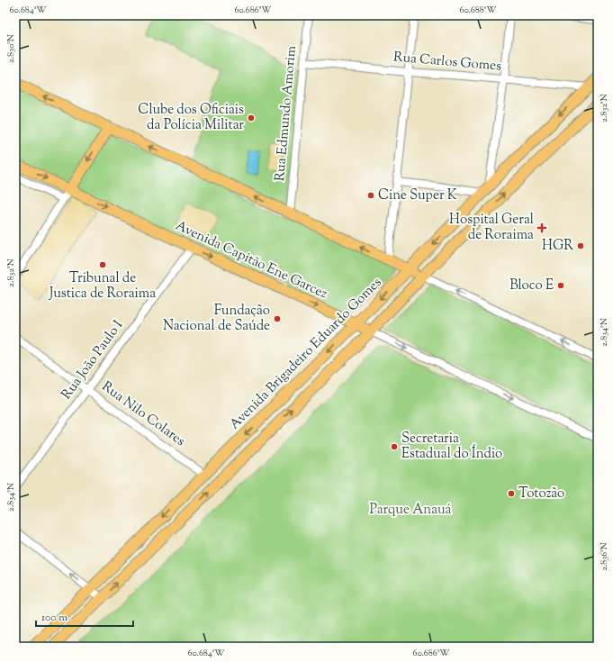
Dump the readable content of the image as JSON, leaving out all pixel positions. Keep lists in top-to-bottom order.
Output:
{
  "streets": {
    "main road": ["Avenida Capitão Ene Garcez", "Avenida Brigadeiro Eduardo Gomes"],
    "street": [
      "Rua Carlos Gomes",
      "Rua Edmundo Amorim",
      "Rua João Paulo I",
      "Rua Nilo Colares"
    ]
  },
  "crossings": [
    ["Rua Carlos Gomes", "Rua Edmundo Amorim"],
    ["Rua Carlos Gomes", "Avenida Brigadeiro Eduardo Gomes"],
    ["Avenida Capitão Ene Garcez", "Avenida Brigadeiro Eduardo Gomes"],
    ["Avenida Capitão Ene Garcez", "Rua João Paulo I"],
    ["Avenida Brigadeiro Eduardo Gomes", "Rua Nilo Colares"],
    ["Rua João Paulo I", "Rua Nilo Colares"]
  ],
  "parks": ["Parque Anauá"],
  "places": {
    "other": [
      "Clube dos Oficiais da Polícia Militar",
      "Cine Super K",
      "HGR",
      "Tribunal de Justica de Roraima",
      "Bloco E",
      "Fundação Nacional de Saúde",
      "Secretaria Estadual do Índio",
      "Totozão"
    ],
    "health": ["Hospital Geral de Roraima"]
  },
  "scale_bar": "100 m",
  "coordinates": [
    "60.684°W",
    "60.686°W",
    "60.688°W",
    "2.830°N",
    "2.832°N",
    "2.834°N",
    "2.836°N"
  ]
}
